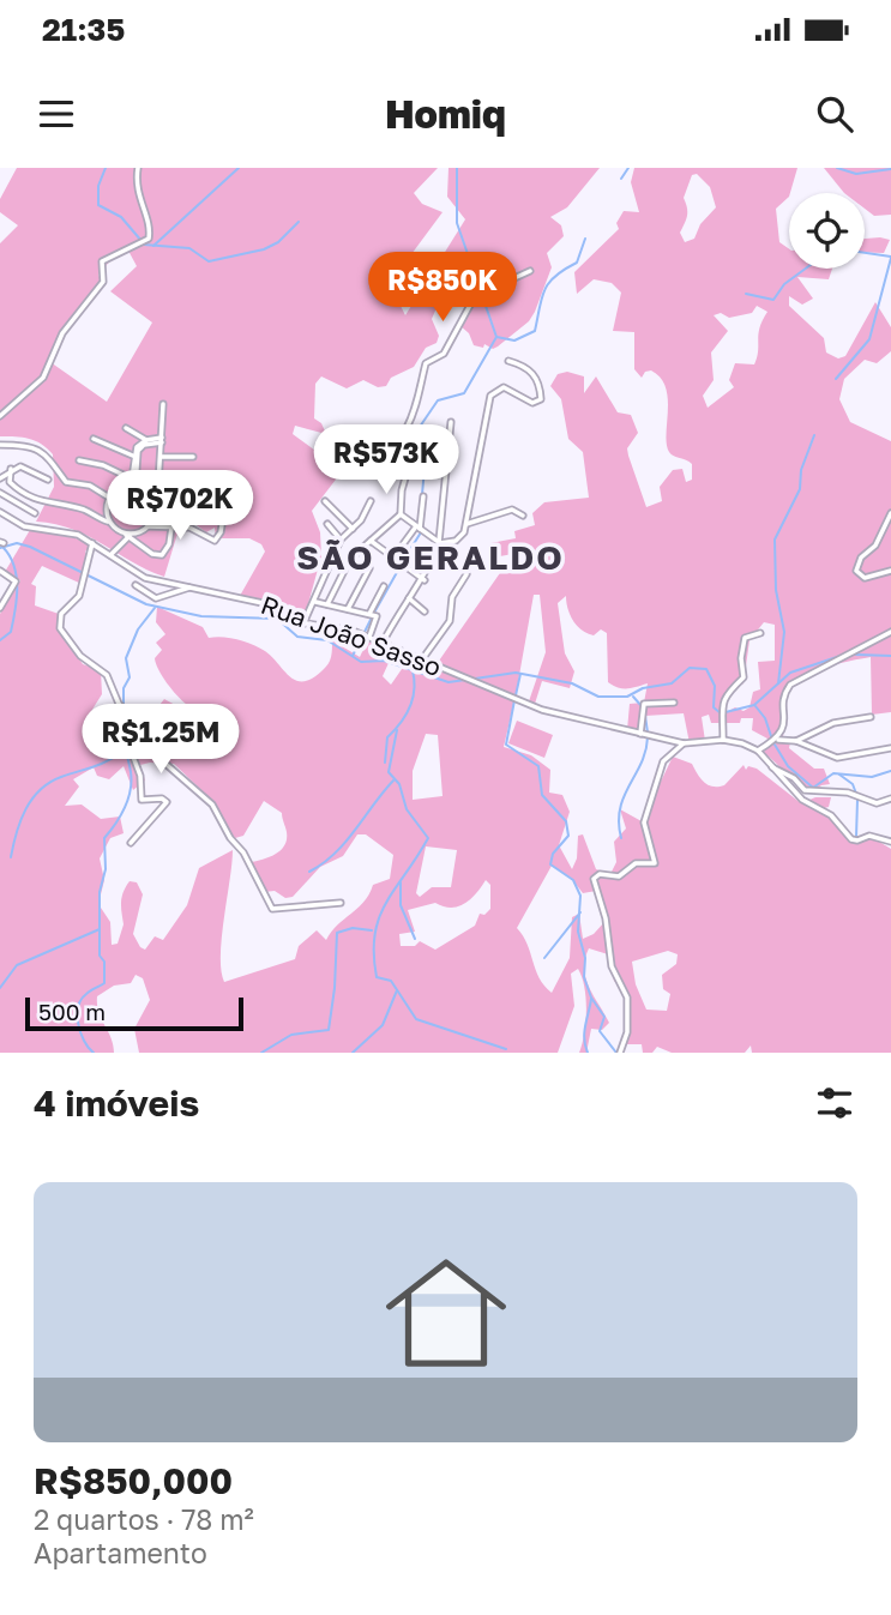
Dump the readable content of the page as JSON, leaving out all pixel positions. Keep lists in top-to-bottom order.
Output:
{
  "streets": {
    "street": ["Rua João Sasso"]
  },
  "districts": ["SÃO GERALDO"],
  "scale_bar": "500 m",
  "page": {
    "status": "21:35",
    "header": "Homiq",
    "price": [
      "R$850K",
      "R$573K",
      "R$702K",
      "R$1.25M"
    ],
    "scale": "500 m",
    "heading": "4 imóveis",
    "list": [
      {
        "name": "R$850,000",
        "note": "2 quartos · 78 m² · Apartamento"
      }
    ]
  }
}
